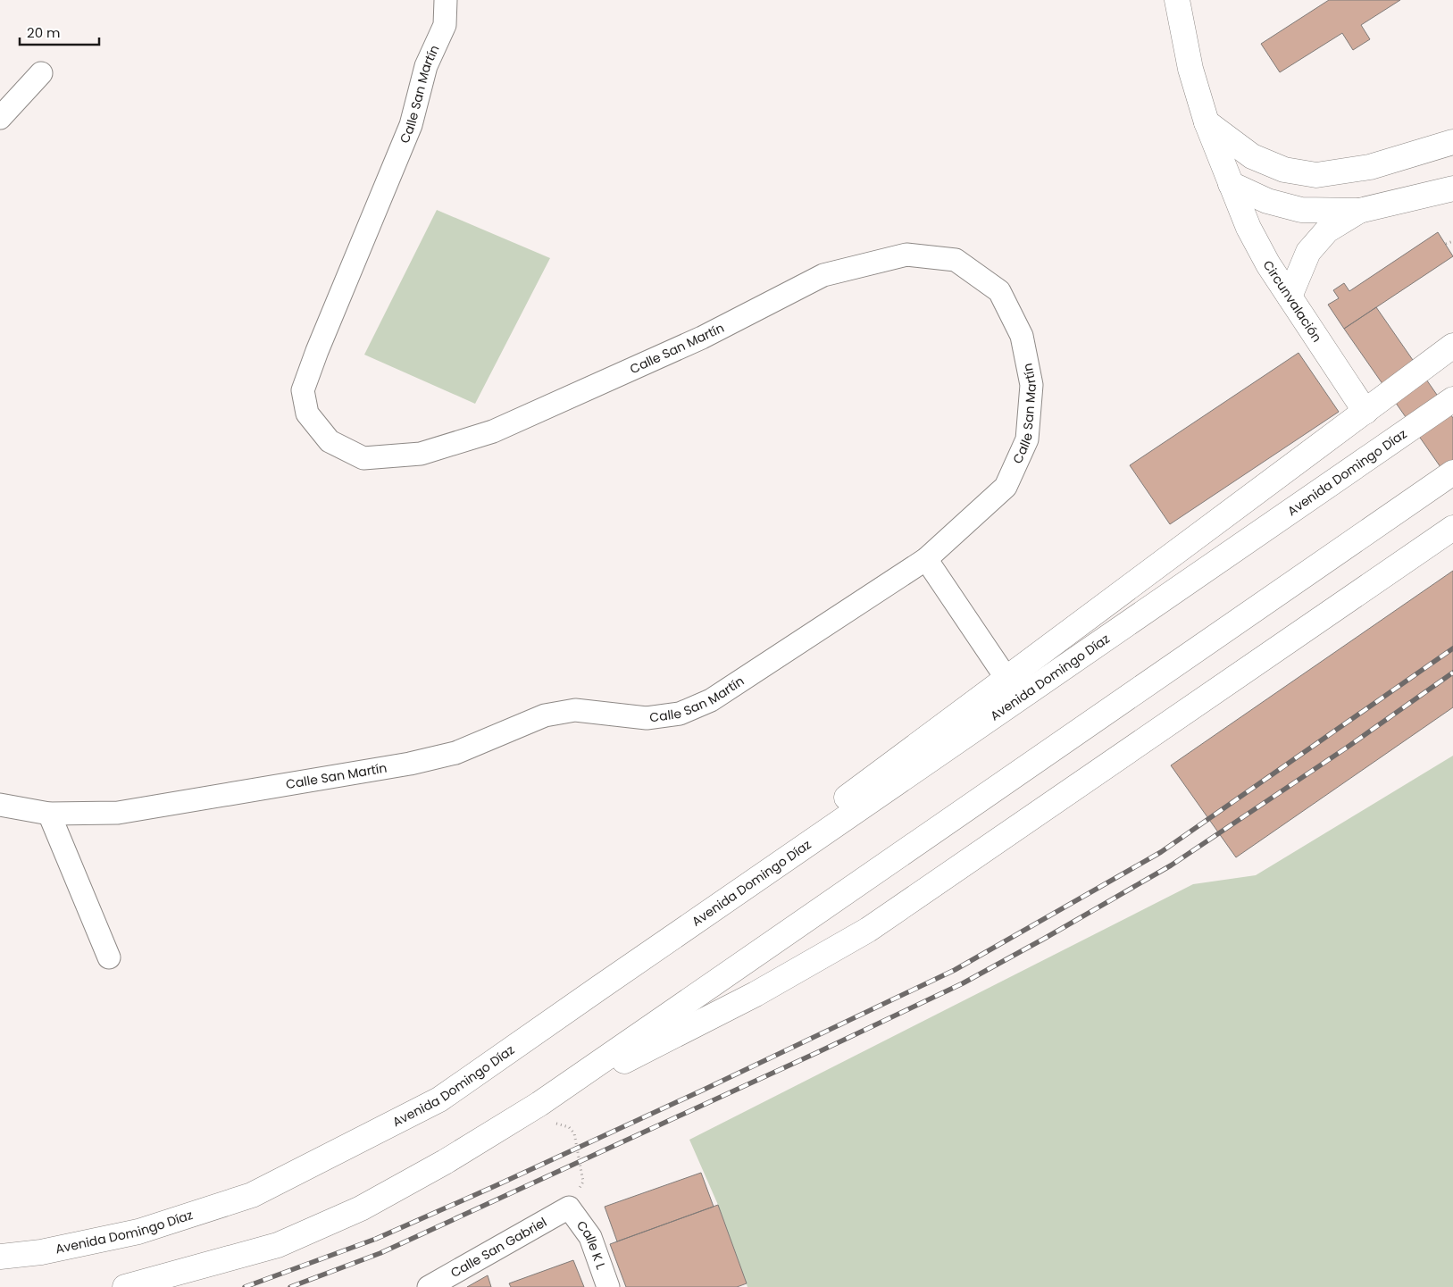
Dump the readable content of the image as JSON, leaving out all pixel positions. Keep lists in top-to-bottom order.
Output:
{
  "streets": {
    "main road": ["Circunvalación", "Avenida Domingo Díaz"],
    "street": ["Calle San Martín", "Calle K L", "Calle San Gabriel"]
  },
  "crossings": [
    ["Calle K L", "Calle San Gabriel"]
  ],
  "scale_bar": "20 m"
}
